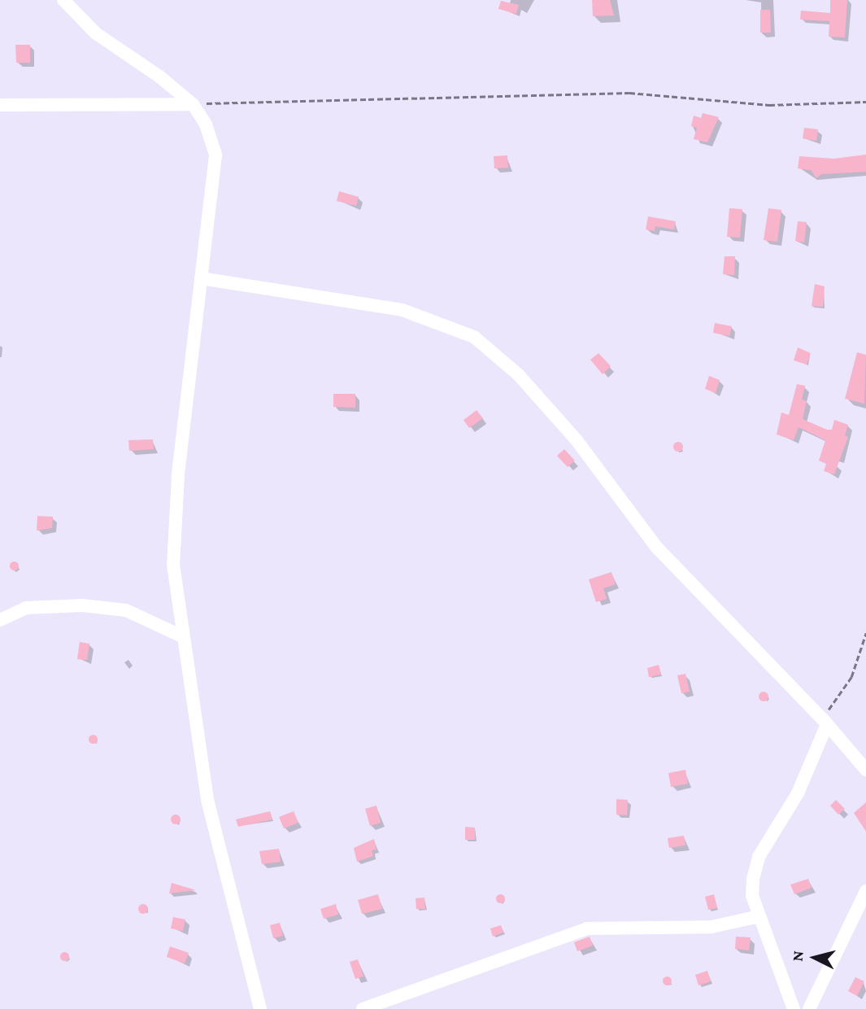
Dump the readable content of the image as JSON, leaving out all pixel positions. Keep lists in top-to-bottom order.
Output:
{
  "north": "left"
}
